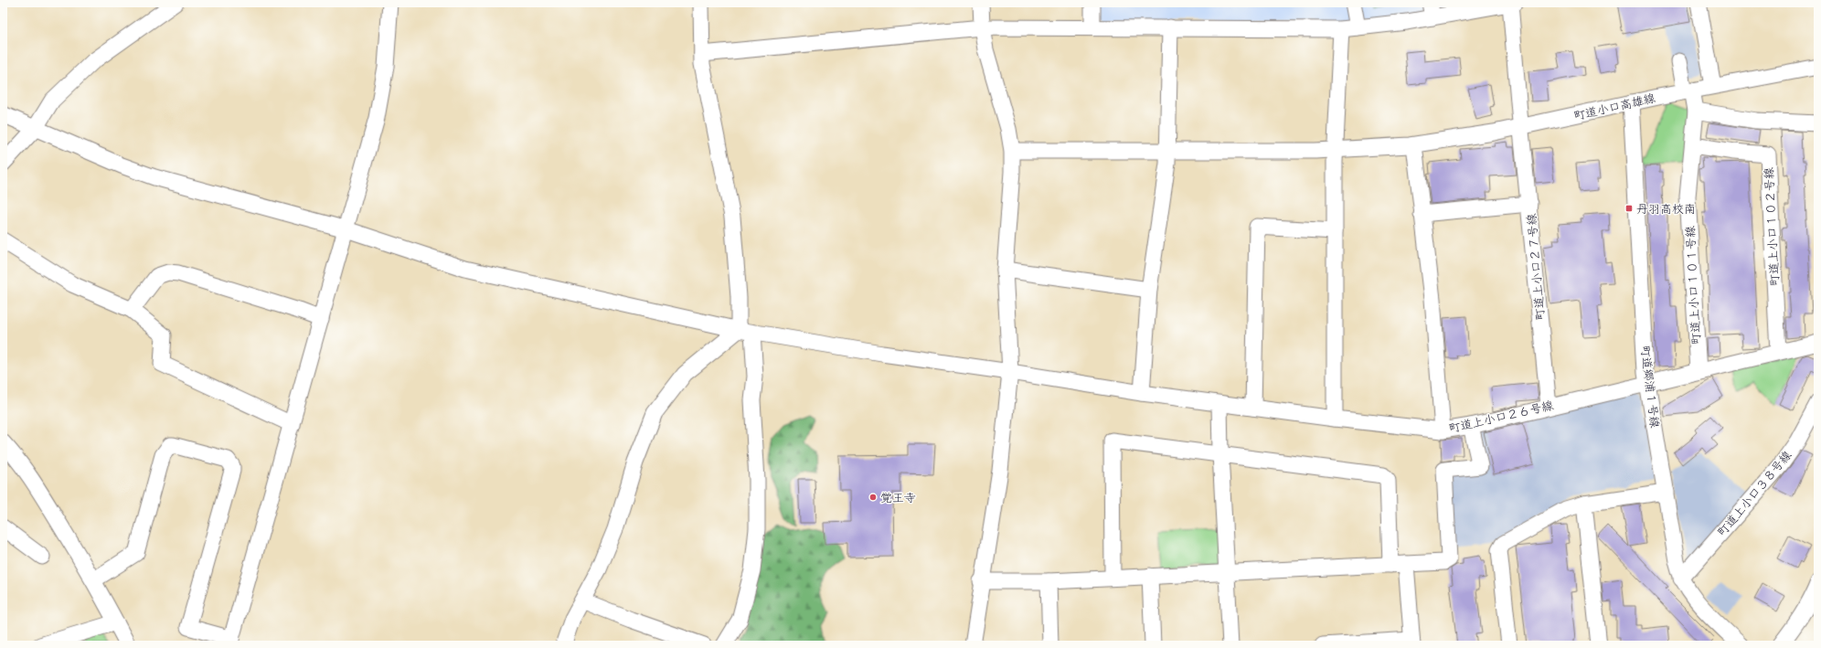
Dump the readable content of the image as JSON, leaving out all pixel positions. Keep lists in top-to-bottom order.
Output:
{
  "streets": {
    "street": [
      "町道小口高雄線",
      "町道上小口１０２号線",
      "町道上小口２７号線",
      "町道上小口１０１号線",
      "町道郷浦１号線",
      "町道上小口２６号線",
      "町道上小口３８号線"
    ]
  },
  "crossings": [
    ["町道小口高雄線", "町道上小口２７号線"],
    ["町道小口高雄線", "町道上小口１０１号線"],
    ["町道小口高雄線", "町道郷浦１号線"],
    ["町道小口高雄線", "町道上小口２６号線"],
    ["町道上小口１０２号線", "町道上小口１０１号線"],
    ["町道上小口１０２号線", "町道上小口２６号線"],
    ["町道上小口２７号線", "町道上小口２６号線"],
    ["町道上小口１０１号線", "町道上小口２６号線"],
    ["町道郷浦１号線", "町道上小口２６号線"],
    ["町道郷浦１号線", "町道上小口３８号線"]
  ],
  "places": {
    "transit": ["丹羽高校南"],
    "other": ["覚王寺"]
  }
}
